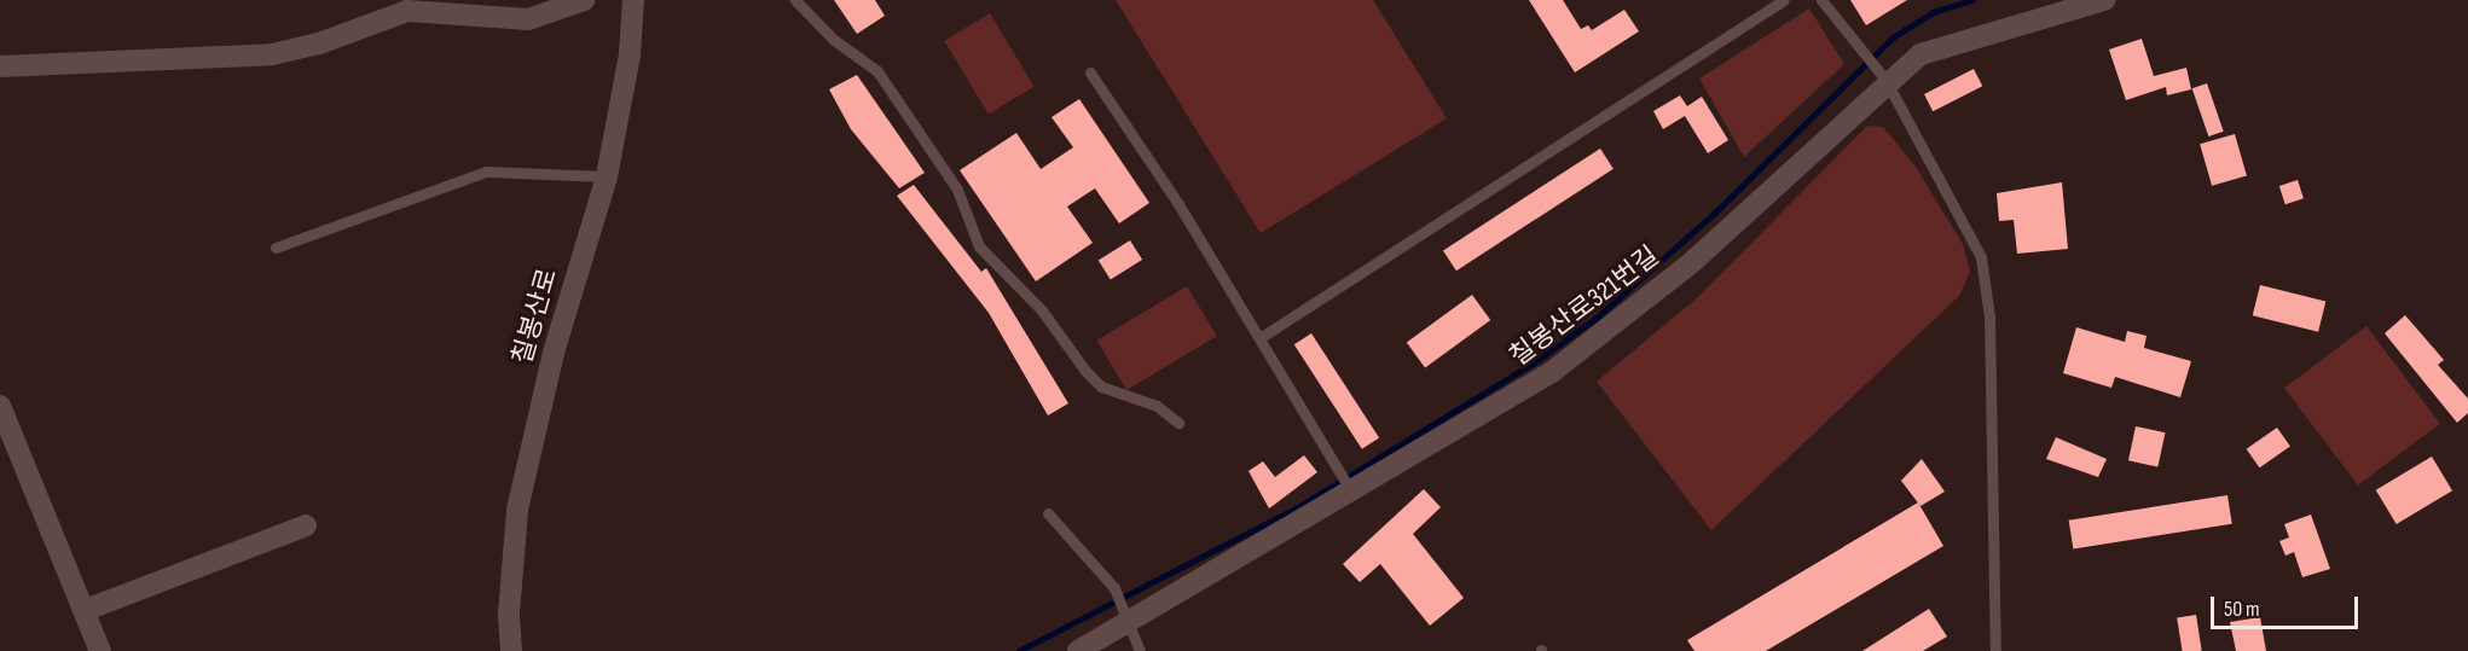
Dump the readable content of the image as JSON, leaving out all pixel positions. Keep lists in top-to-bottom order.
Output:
{
  "streets": {
    "street": ["칠봉산로321번길", "칠봉산로"]
  },
  "scale_bar": "50 m"
}
